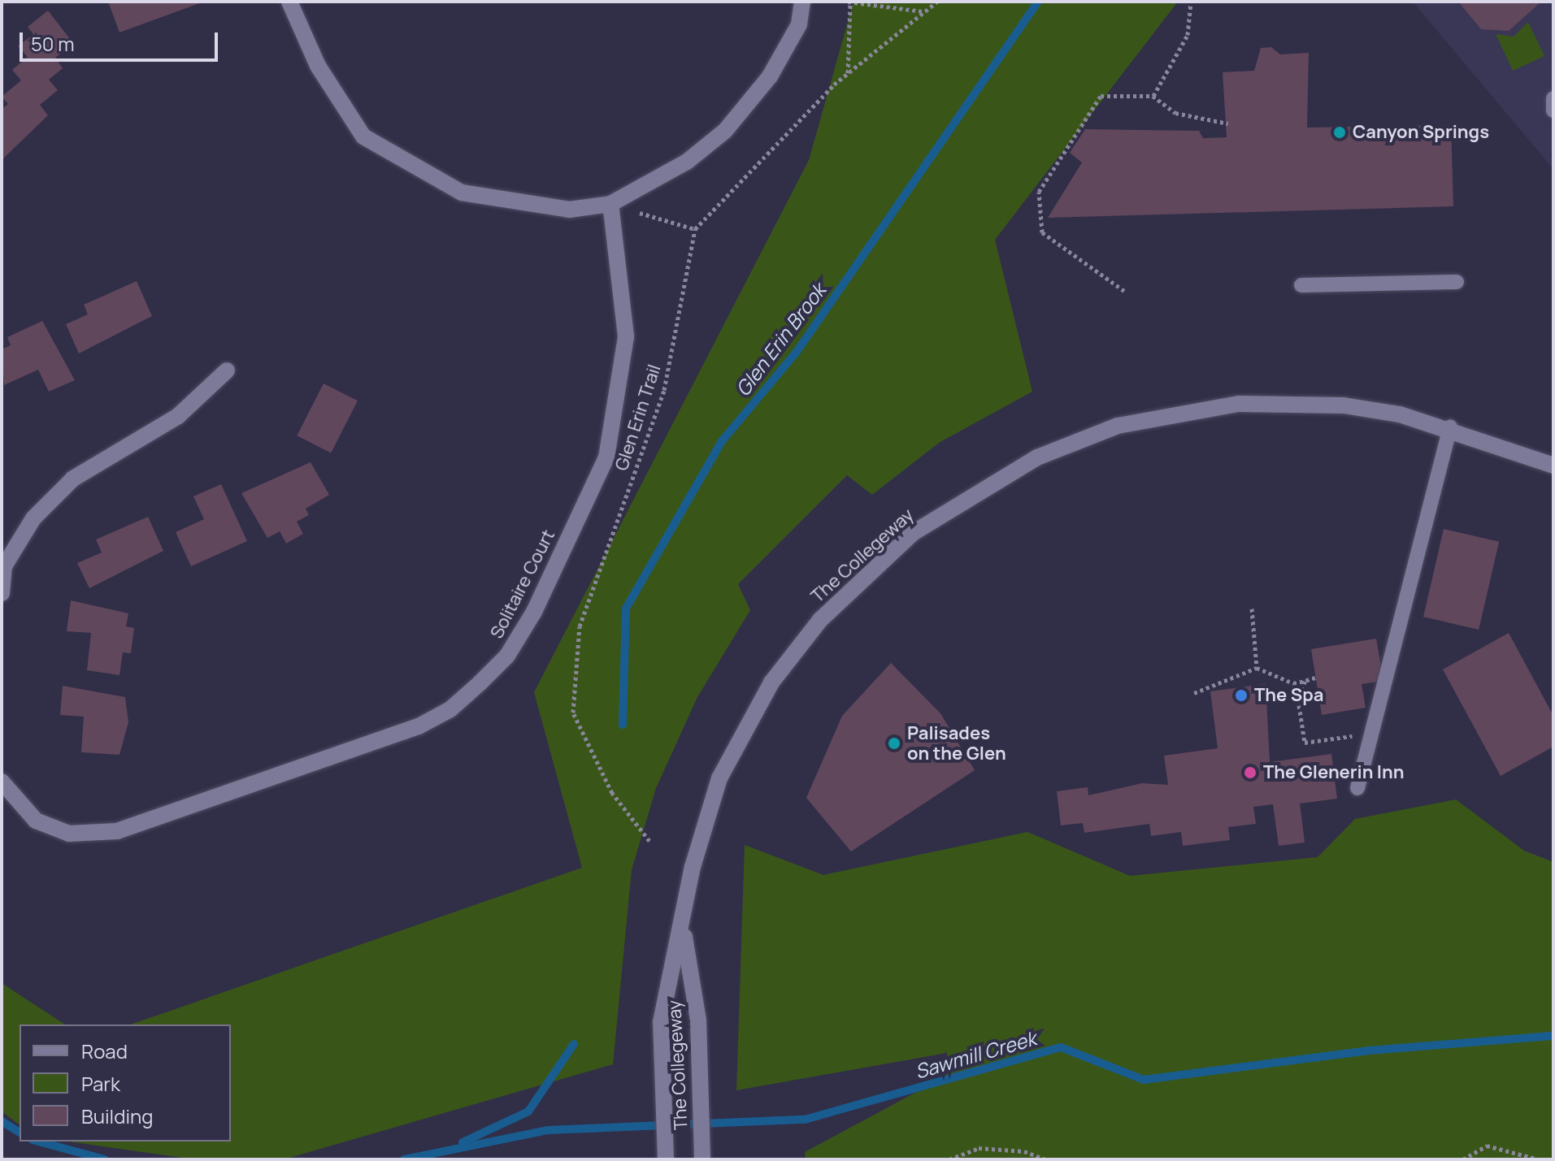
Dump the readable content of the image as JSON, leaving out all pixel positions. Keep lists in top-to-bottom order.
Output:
{
  "streets": {
    "street": ["The Collegeway", "Solitaire Court"],
    "path": ["Glen Erin Trail"]
  },
  "water": ["Glen Erin Brook", "Sawmill Creek"],
  "places": [
    "Canyon Springs",
    "The Spa",
    "Palisades on the Glen",
    "The Glenerin Inn"
  ],
  "legend": ["Road", "Park", "Building"],
  "scale_bar": "50 m"
}
